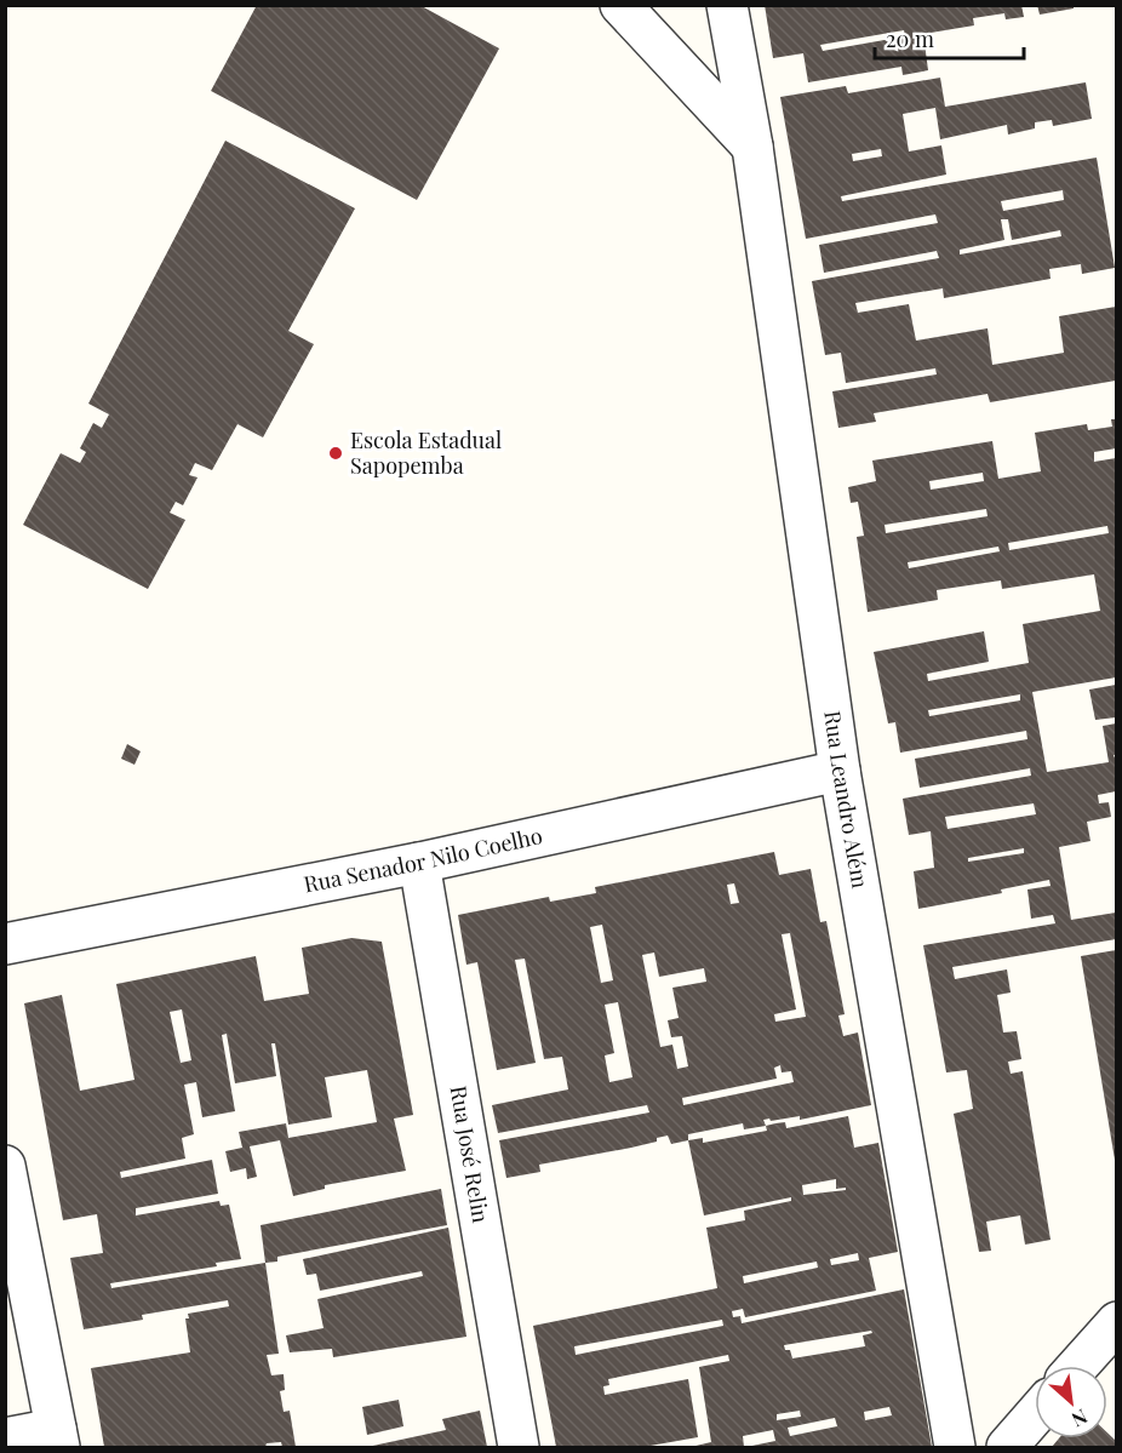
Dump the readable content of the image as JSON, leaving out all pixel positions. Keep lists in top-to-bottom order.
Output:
{
  "streets": {
    "street": ["Rua Leandro Além", "Rua Senador Nilo Coelho", "Rua José Relin"]
  },
  "crossings": [
    ["Rua Leandro Além", "Rua Senador Nilo Coelho"],
    ["Rua Senador Nilo Coelho", "Rua José Relin"]
  ],
  "places": ["Escola Estadual Sapopemba"],
  "scale_bar": "20 m",
  "north": "bottom right"
}
